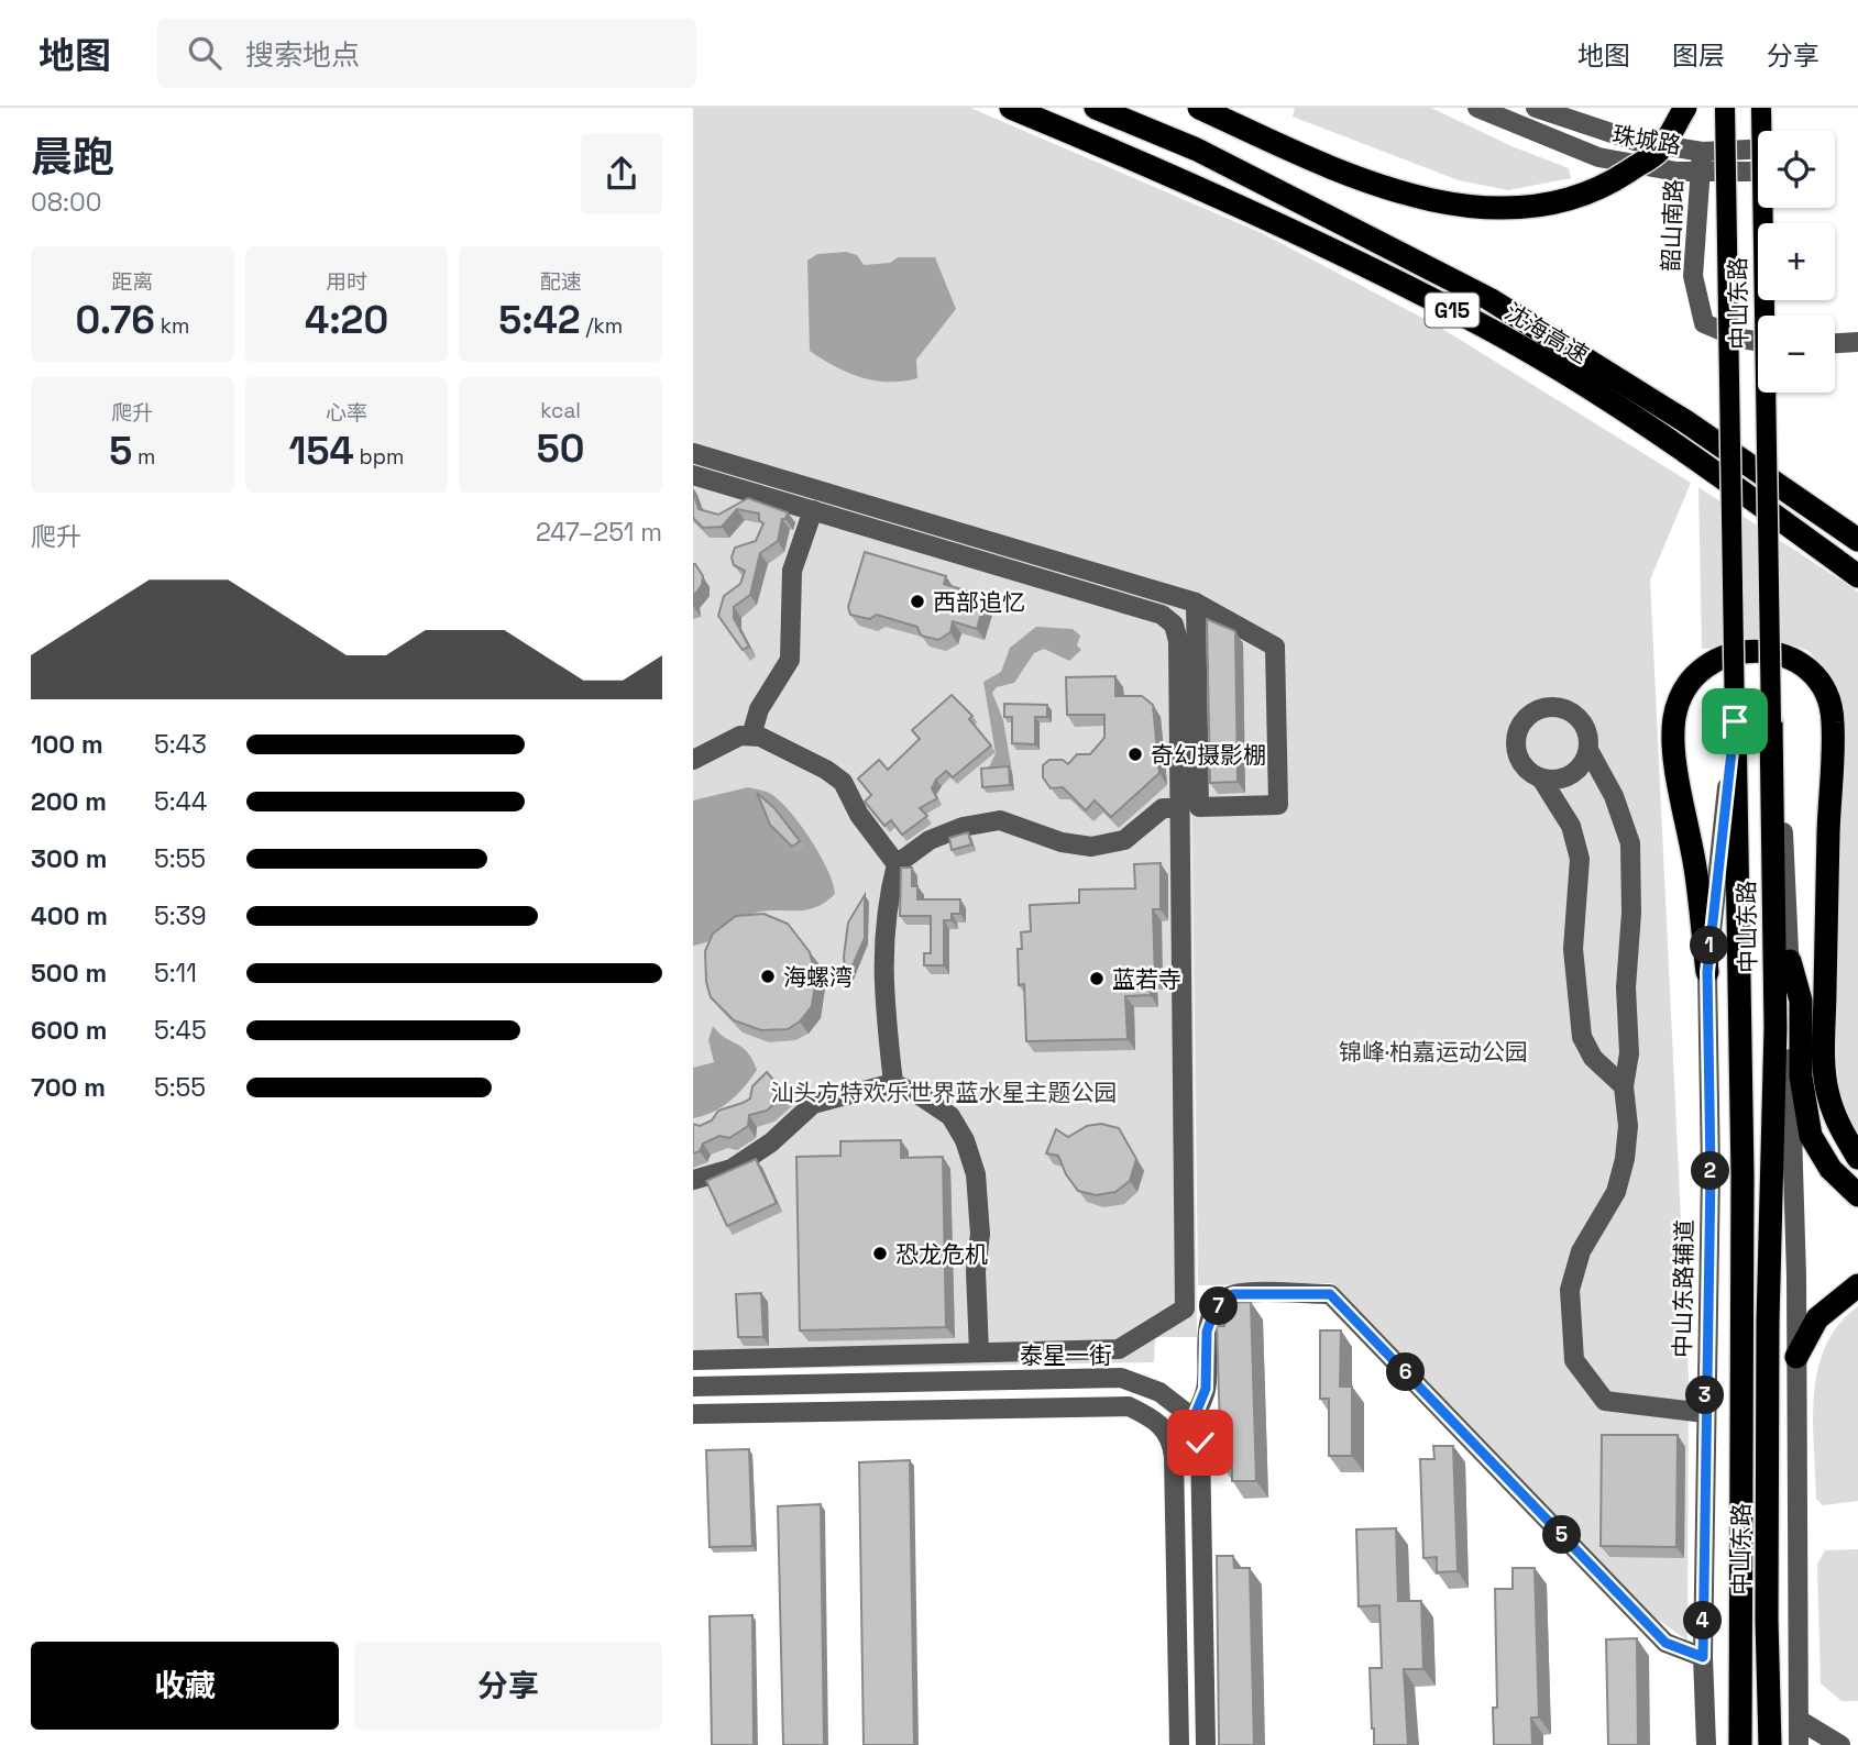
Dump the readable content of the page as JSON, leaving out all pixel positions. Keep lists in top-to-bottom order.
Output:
{
  "streets": {
    "highway": ["中山东路", "G15", "沈海高速"],
    "street": [
      "珠城路",
      "韶山南路",
      "中山东路辅道",
      "泰星一街"
    ]
  },
  "crossings": [
    ["珠城路", "韶山南路"],
    ["中山东路", "中山东路辅道"]
  ],
  "parks": ["锦峰·柏嘉运动公园", "汕头方特欢乐世界蓝水星主题公园"],
  "places": [
    "西部追忆",
    "奇幻摄影棚",
    "海螺湾",
    "蓝若寺",
    "恐龙危机"
  ],
  "page": {
    "header": "地图",
    "search": "搜索地点",
    "nav": ["地图", "图层", "分享"],
    "heading": ["晨跑", "08:00"],
    "map_buttons": ["+", "−"],
    "stats": [
      ["距离", "0.76 km"],
      ["用时", "4:20"],
      ["配速", "5:42 /km"],
      ["爬升", "5 m"],
      ["心率", "154 bpm"],
      ["kcal", "50"]
    ],
    "chart": ["爬升", "247–251 m"],
    "list": [
      {
        "name": "100 m",
        "note": "5:43"
      },
      {
        "name": "200 m",
        "note": "5:44"
      },
      {
        "name": "300 m",
        "note": "5:55"
      },
      {
        "name": "400 m",
        "note": "5:39"
      },
      {
        "name": "500 m",
        "note": "5:11"
      },
      {
        "name": "600 m",
        "note": "5:45"
      },
      {
        "name": "700 m",
        "note": "5:55"
      }
    ],
    "pins": [
      "1",
      "2",
      "7",
      "6",
      "3",
      "5",
      "4"
    ],
    "buttons": ["收藏", "分享"]
  }
}
